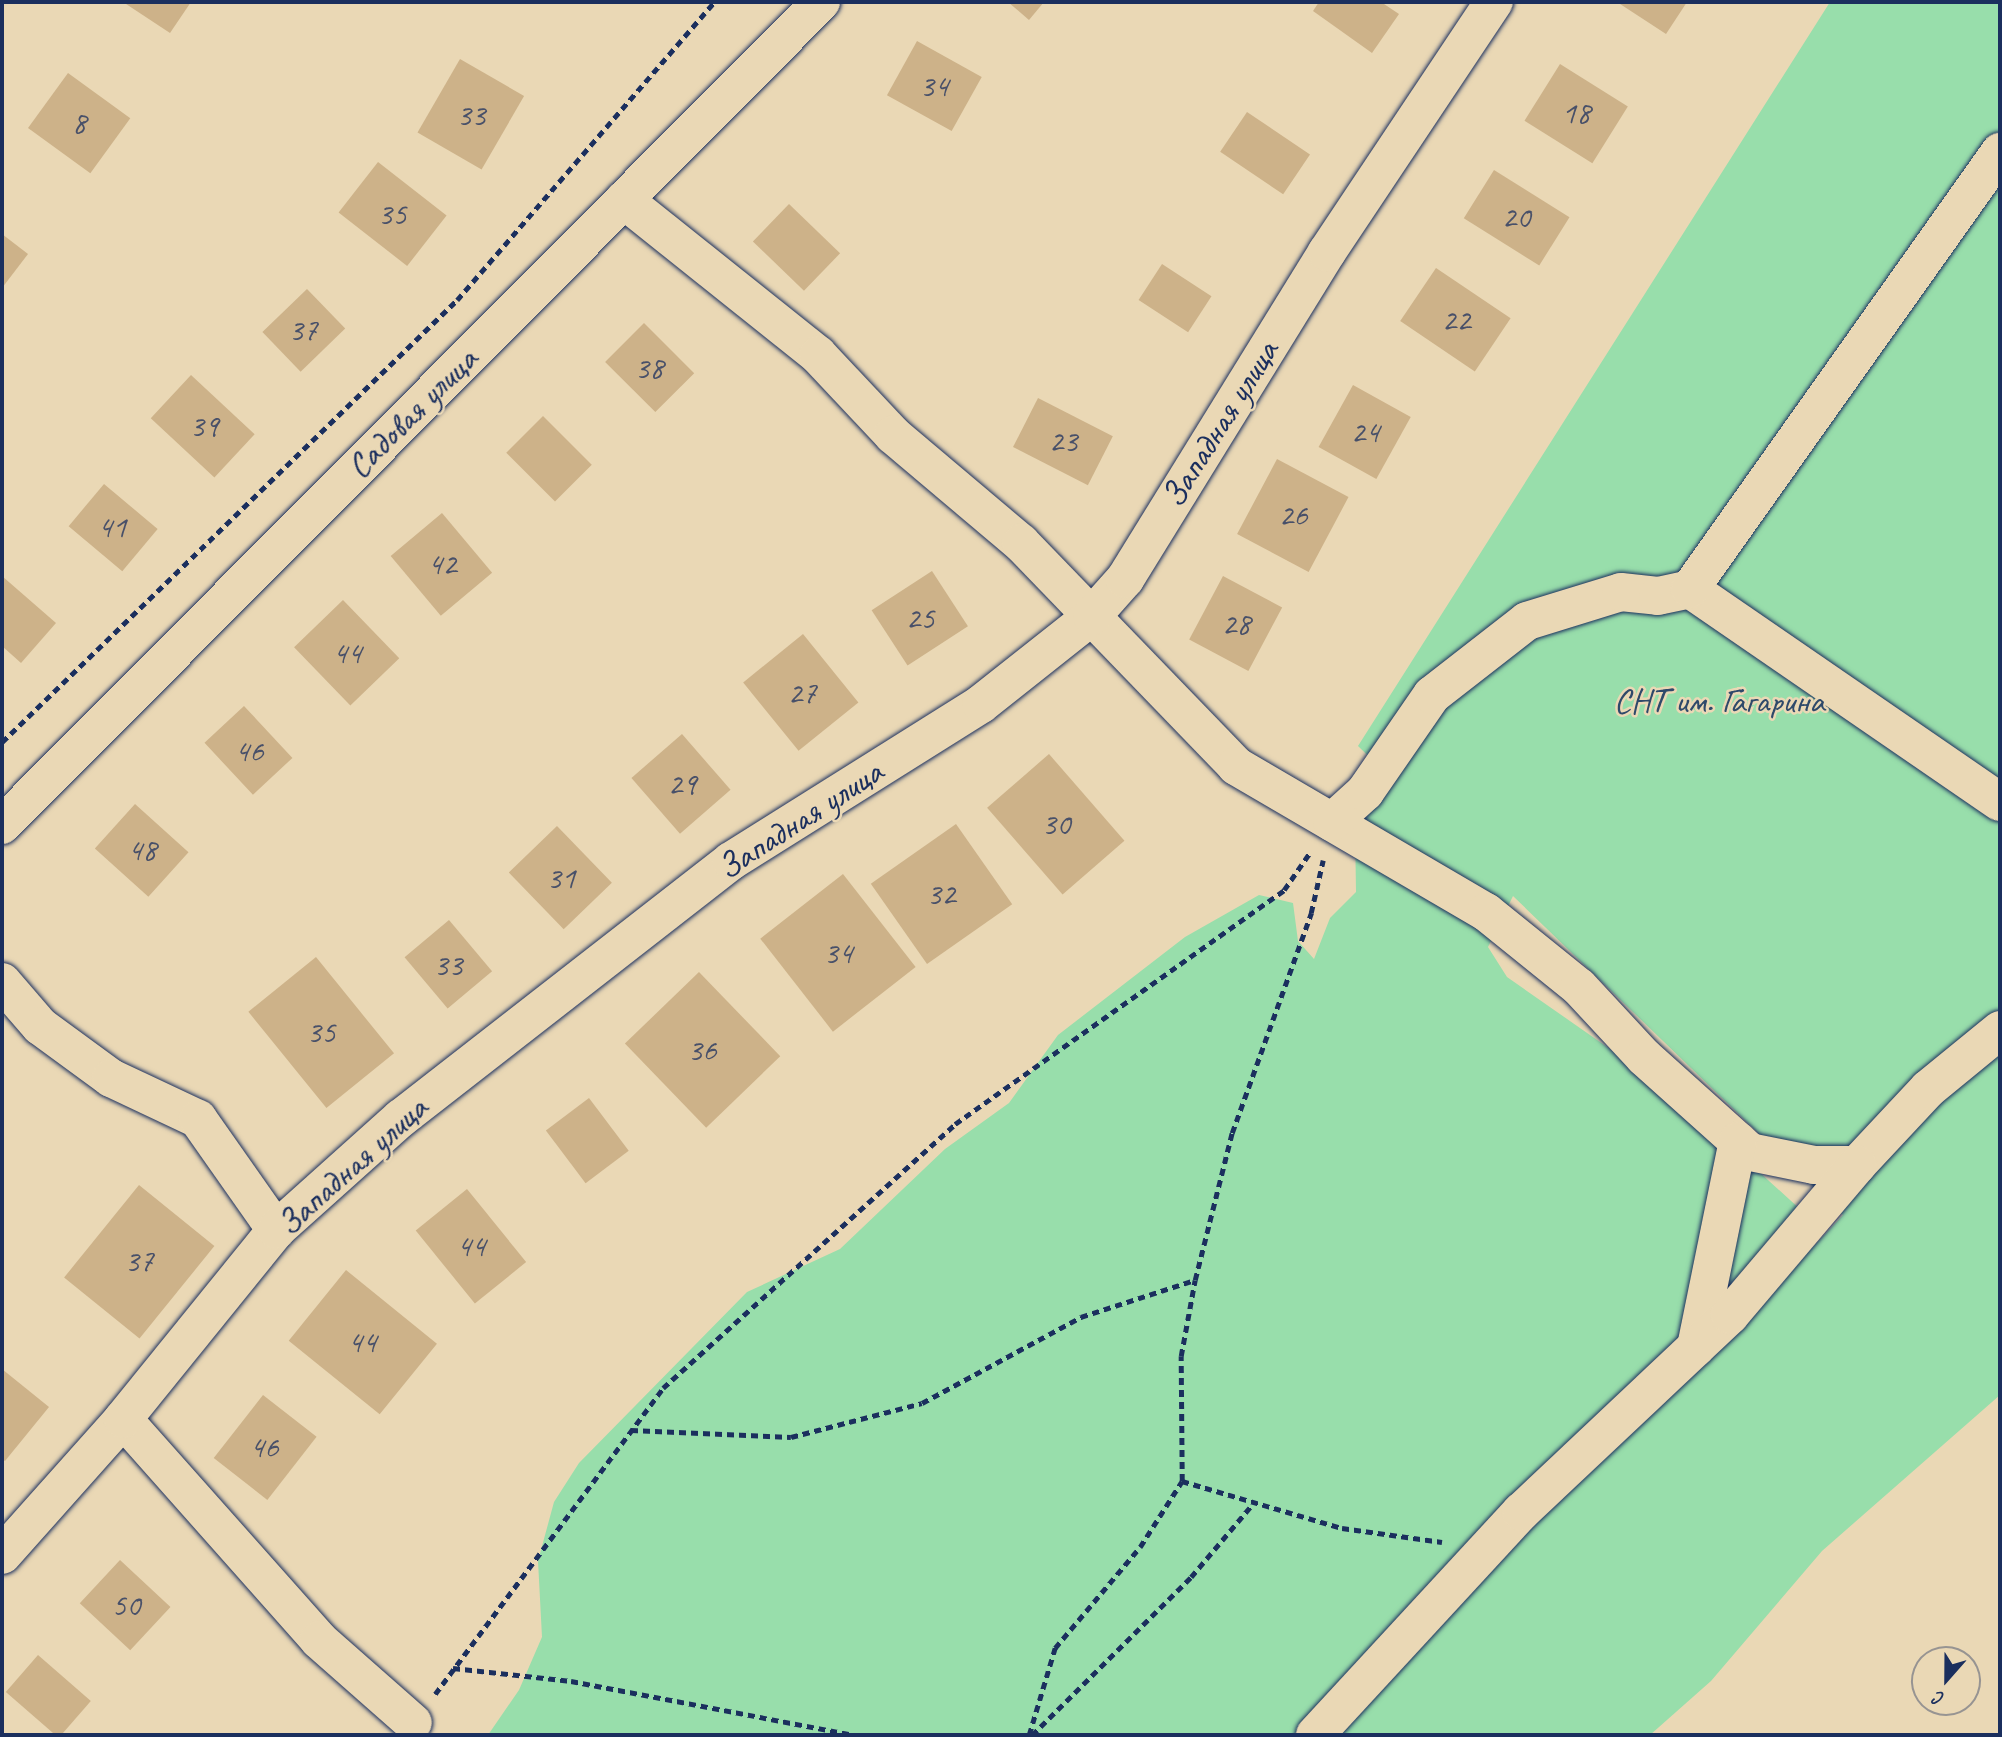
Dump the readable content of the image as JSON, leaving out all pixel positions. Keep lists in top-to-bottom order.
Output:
{
  "streets": {
    "street": ["Садовая улица", "Западная улица"]
  },
  "parks": ["СНТ им. Гагарина"],
  "house_numbers": [
    "34",
    "18",
    "33",
    "8",
    "35",
    "20",
    "22",
    "37",
    "38",
    "39",
    "24",
    "23",
    "26",
    "41",
    "42",
    "25",
    "28",
    "44",
    "27",
    "46",
    "29",
    "30",
    "48",
    "31",
    "32",
    "34",
    "33",
    "35",
    "36",
    "44",
    "37",
    "44",
    "46",
    "50"
  ],
  "north": "bottom"
}
